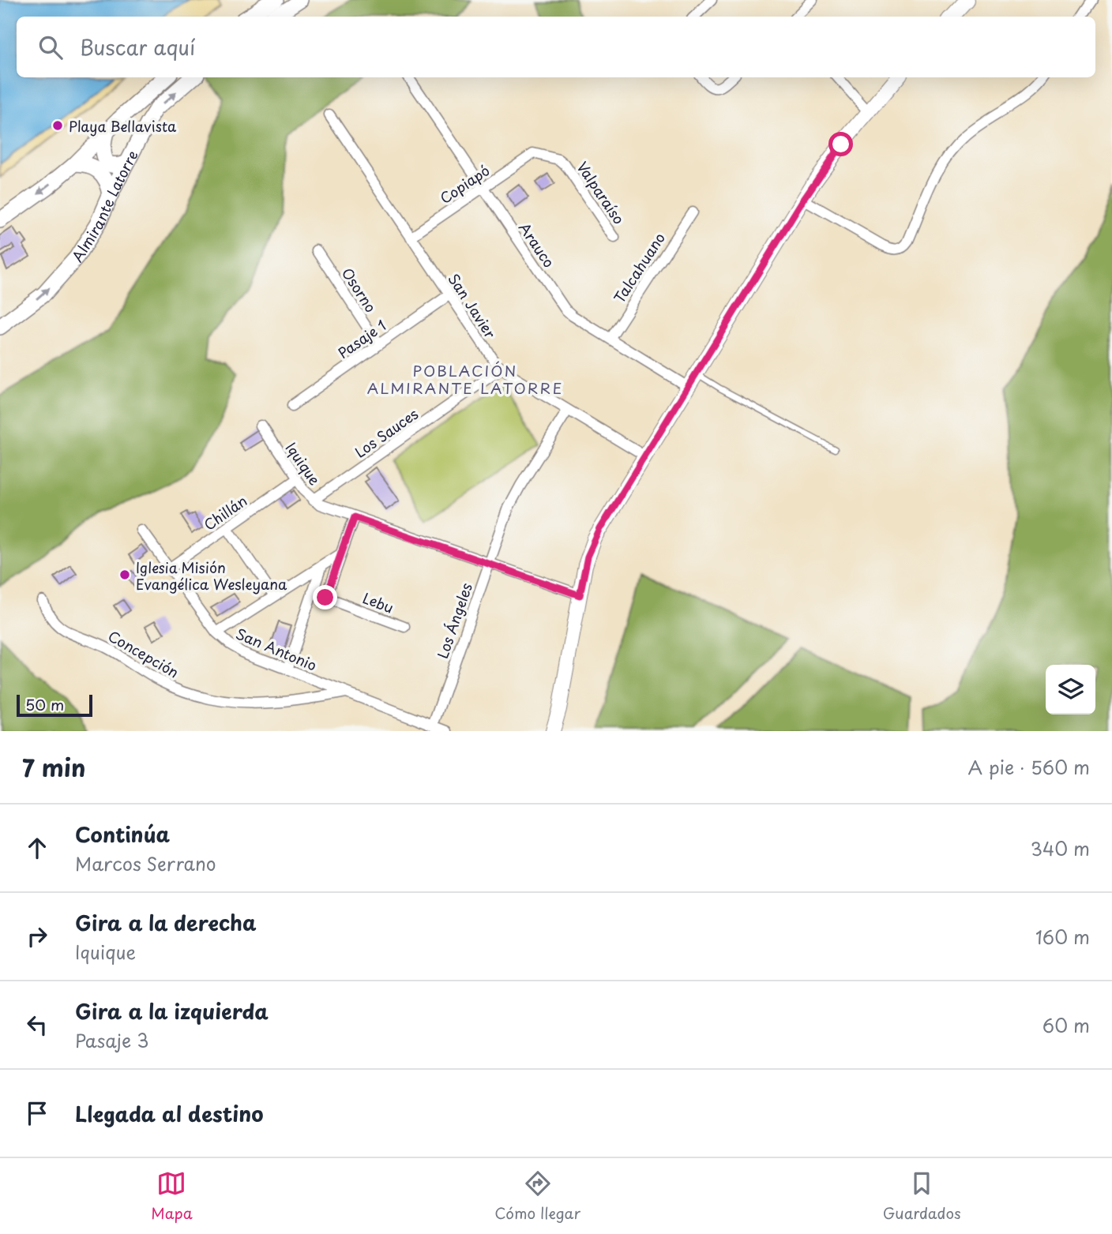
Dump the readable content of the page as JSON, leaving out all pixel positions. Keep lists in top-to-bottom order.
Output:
{
  "streets": {
    "main road": ["Almirante Latorre"],
    "street": [
      "Copiapó",
      "Valparaíso",
      "Arauco",
      "Talcahuano",
      "Osorno",
      "San Javier",
      "Pasaje 1",
      "Los Sauces",
      "Iquique",
      "Chillán",
      "Lebu",
      "Los Ángeles",
      "San Antonio",
      "Concepción"
    ]
  },
  "crossings": [
    ["Copiapó", "Valparaíso"],
    ["Copiapó", "Arauco"],
    ["Copiapó", "San Javier"],
    ["Arauco", "Talcahuano"],
    ["Osorno", "Pasaje 1"],
    ["San Javier", "Pasaje 1"],
    ["San Javier", "Los Sauces"],
    ["San Javier", "Los Ángeles"],
    ["Los Sauces", "Iquique"],
    ["Iquique", "Chillán"],
    ["Iquique", "Los Ángeles"],
    ["Chillán", "San Antonio"],
    ["Los Ángeles", "San Antonio"],
    ["San Antonio", "Concepción"]
  ],
  "districts": ["POBLACIÓN ALMIRANTE LATORRE"],
  "places": ["Playa Bellavista", "Iglesia Misión Evangélica Wesleyana"],
  "scale_bar": "50 m",
  "page": {
    "search": "Buscar aquí",
    "scale": "50 m",
    "heading": ["7 min", "A pie · 560 m"],
    "list": [
      ["Continúa", "Marcos Serrano", "340 m"],
      ["Gira a la derecha", "Iquique", "160 m"],
      ["Gira a la izquierda", "Pasaje 3", "60 m"],
      "Llegada al destino"
    ],
    "nav": ["Mapa", "Cómo llegar", "Guardados"]
  }
}
